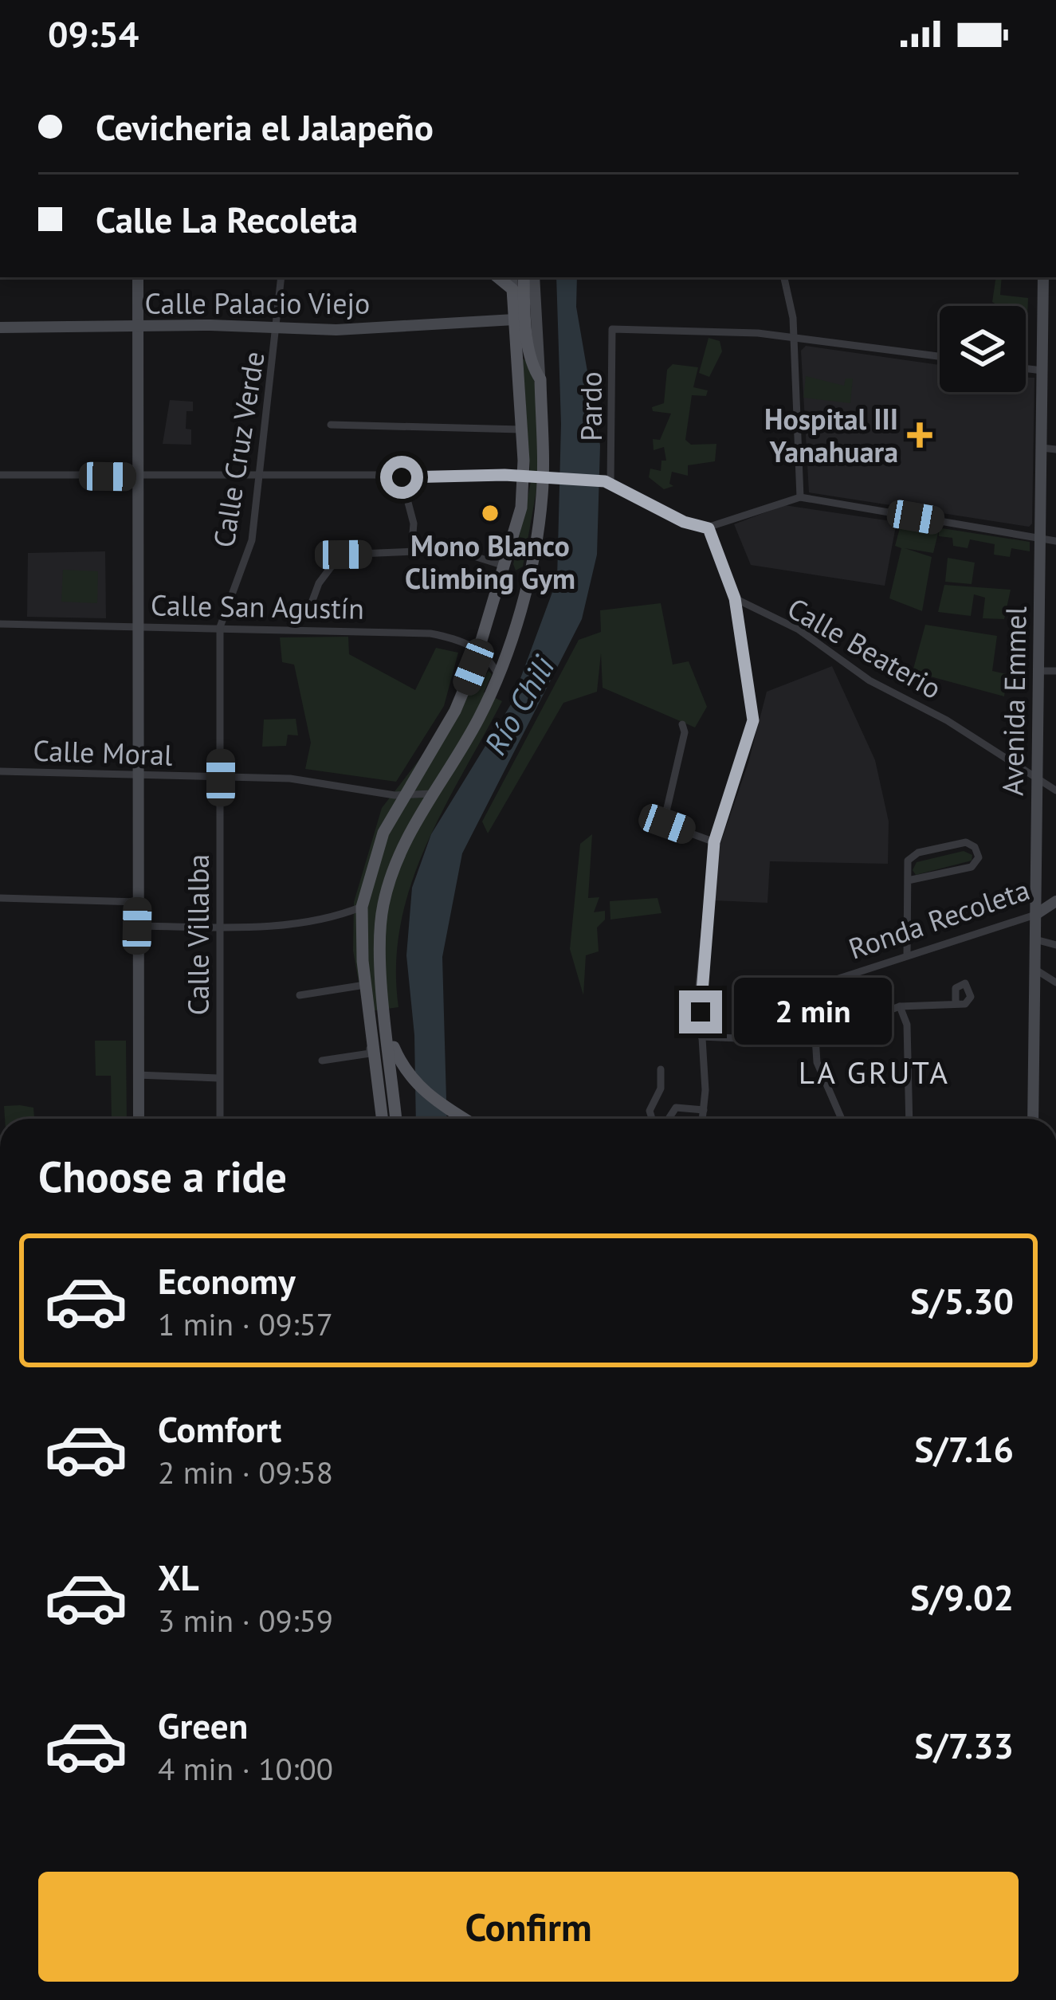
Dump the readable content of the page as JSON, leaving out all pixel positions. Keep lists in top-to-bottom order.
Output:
{
  "streets": {
    "street": [
      "Calle Palacio Viejo",
      "Pardo",
      "Calle Cruz Verde",
      "Calle San Agustín",
      "Calle Beaterio",
      "Avenida Emmel",
      "Calle Moral",
      "Ronda Recoleta",
      "Calle Villalba"
    ]
  },
  "crossings": [
    ["Calle Palacio Viejo", "Calle Cruz Verde"],
    ["Calle Cruz Verde", "Calle San Agustín"],
    ["Calle Cruz Verde", "Calle Villalba"],
    ["Calle San Agustín", "Calle Villalba"],
    ["Calle Beaterio", "Avenida Emmel"],
    ["Avenida Emmel", "Ronda Recoleta"],
    ["Calle Moral", "Calle Villalba"]
  ],
  "districts": ["LA GRUTA"],
  "water": ["Río Chili"],
  "places": {
    "health": ["Hospital III Yanahuara"],
    "other": ["Mono Blanco Climbing Gym"]
  },
  "page": {
    "status": "09:54",
    "banner": ["Cevicheria el Jalapeño", "Calle La Recoleta"],
    "bubble": "2 min",
    "heading": "Choose a ride",
    "list": [
      {
        "name": "Economy",
        "note": "1 min · 09:57",
        "value": "S/5.30"
      },
      {
        "name": "Comfort",
        "note": "2 min · 09:58",
        "value": "S/7.16"
      },
      {
        "name": "XL",
        "note": "3 min · 09:59",
        "value": "S/9.02"
      },
      {
        "name": "Green",
        "note": "4 min · 10:00",
        "value": "S/7.33"
      }
    ],
    "buttons": "Confirm"
  }
}
